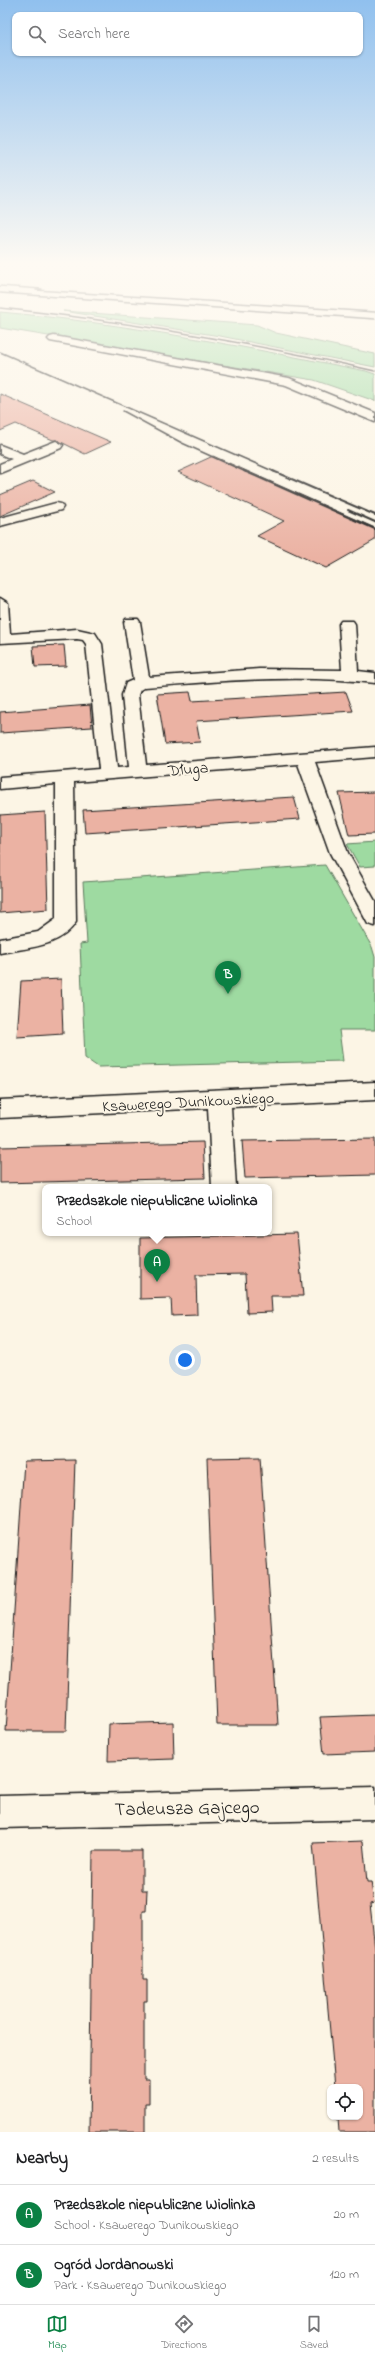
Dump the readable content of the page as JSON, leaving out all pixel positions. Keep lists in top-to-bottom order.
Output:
{
  "streets": {
    "street": ["Długa", "Ksawerego Dunikowskiego", "Tadeusza Gajcego"]
  },
  "page": {
    "search": "Search here",
    "pins": ["B", "A"],
    "popup": ["Przedszkole niepubliczne Wiolinka", "School"],
    "heading": ["Nearby", "2 results"],
    "list": [
      {
        "mark": "A",
        "name": "Przedszkole niepubliczne Wiolinka",
        "note": "School · Ksawerego Dunikowskiego",
        "value": "20 m"
      },
      {
        "mark": "B",
        "name": "Ogród Jordanowski",
        "note": "Park · Ksawerego Dunikowskiego",
        "value": "120 m"
      }
    ],
    "nav": ["Map", "Directions", "Saved"]
  }
}
